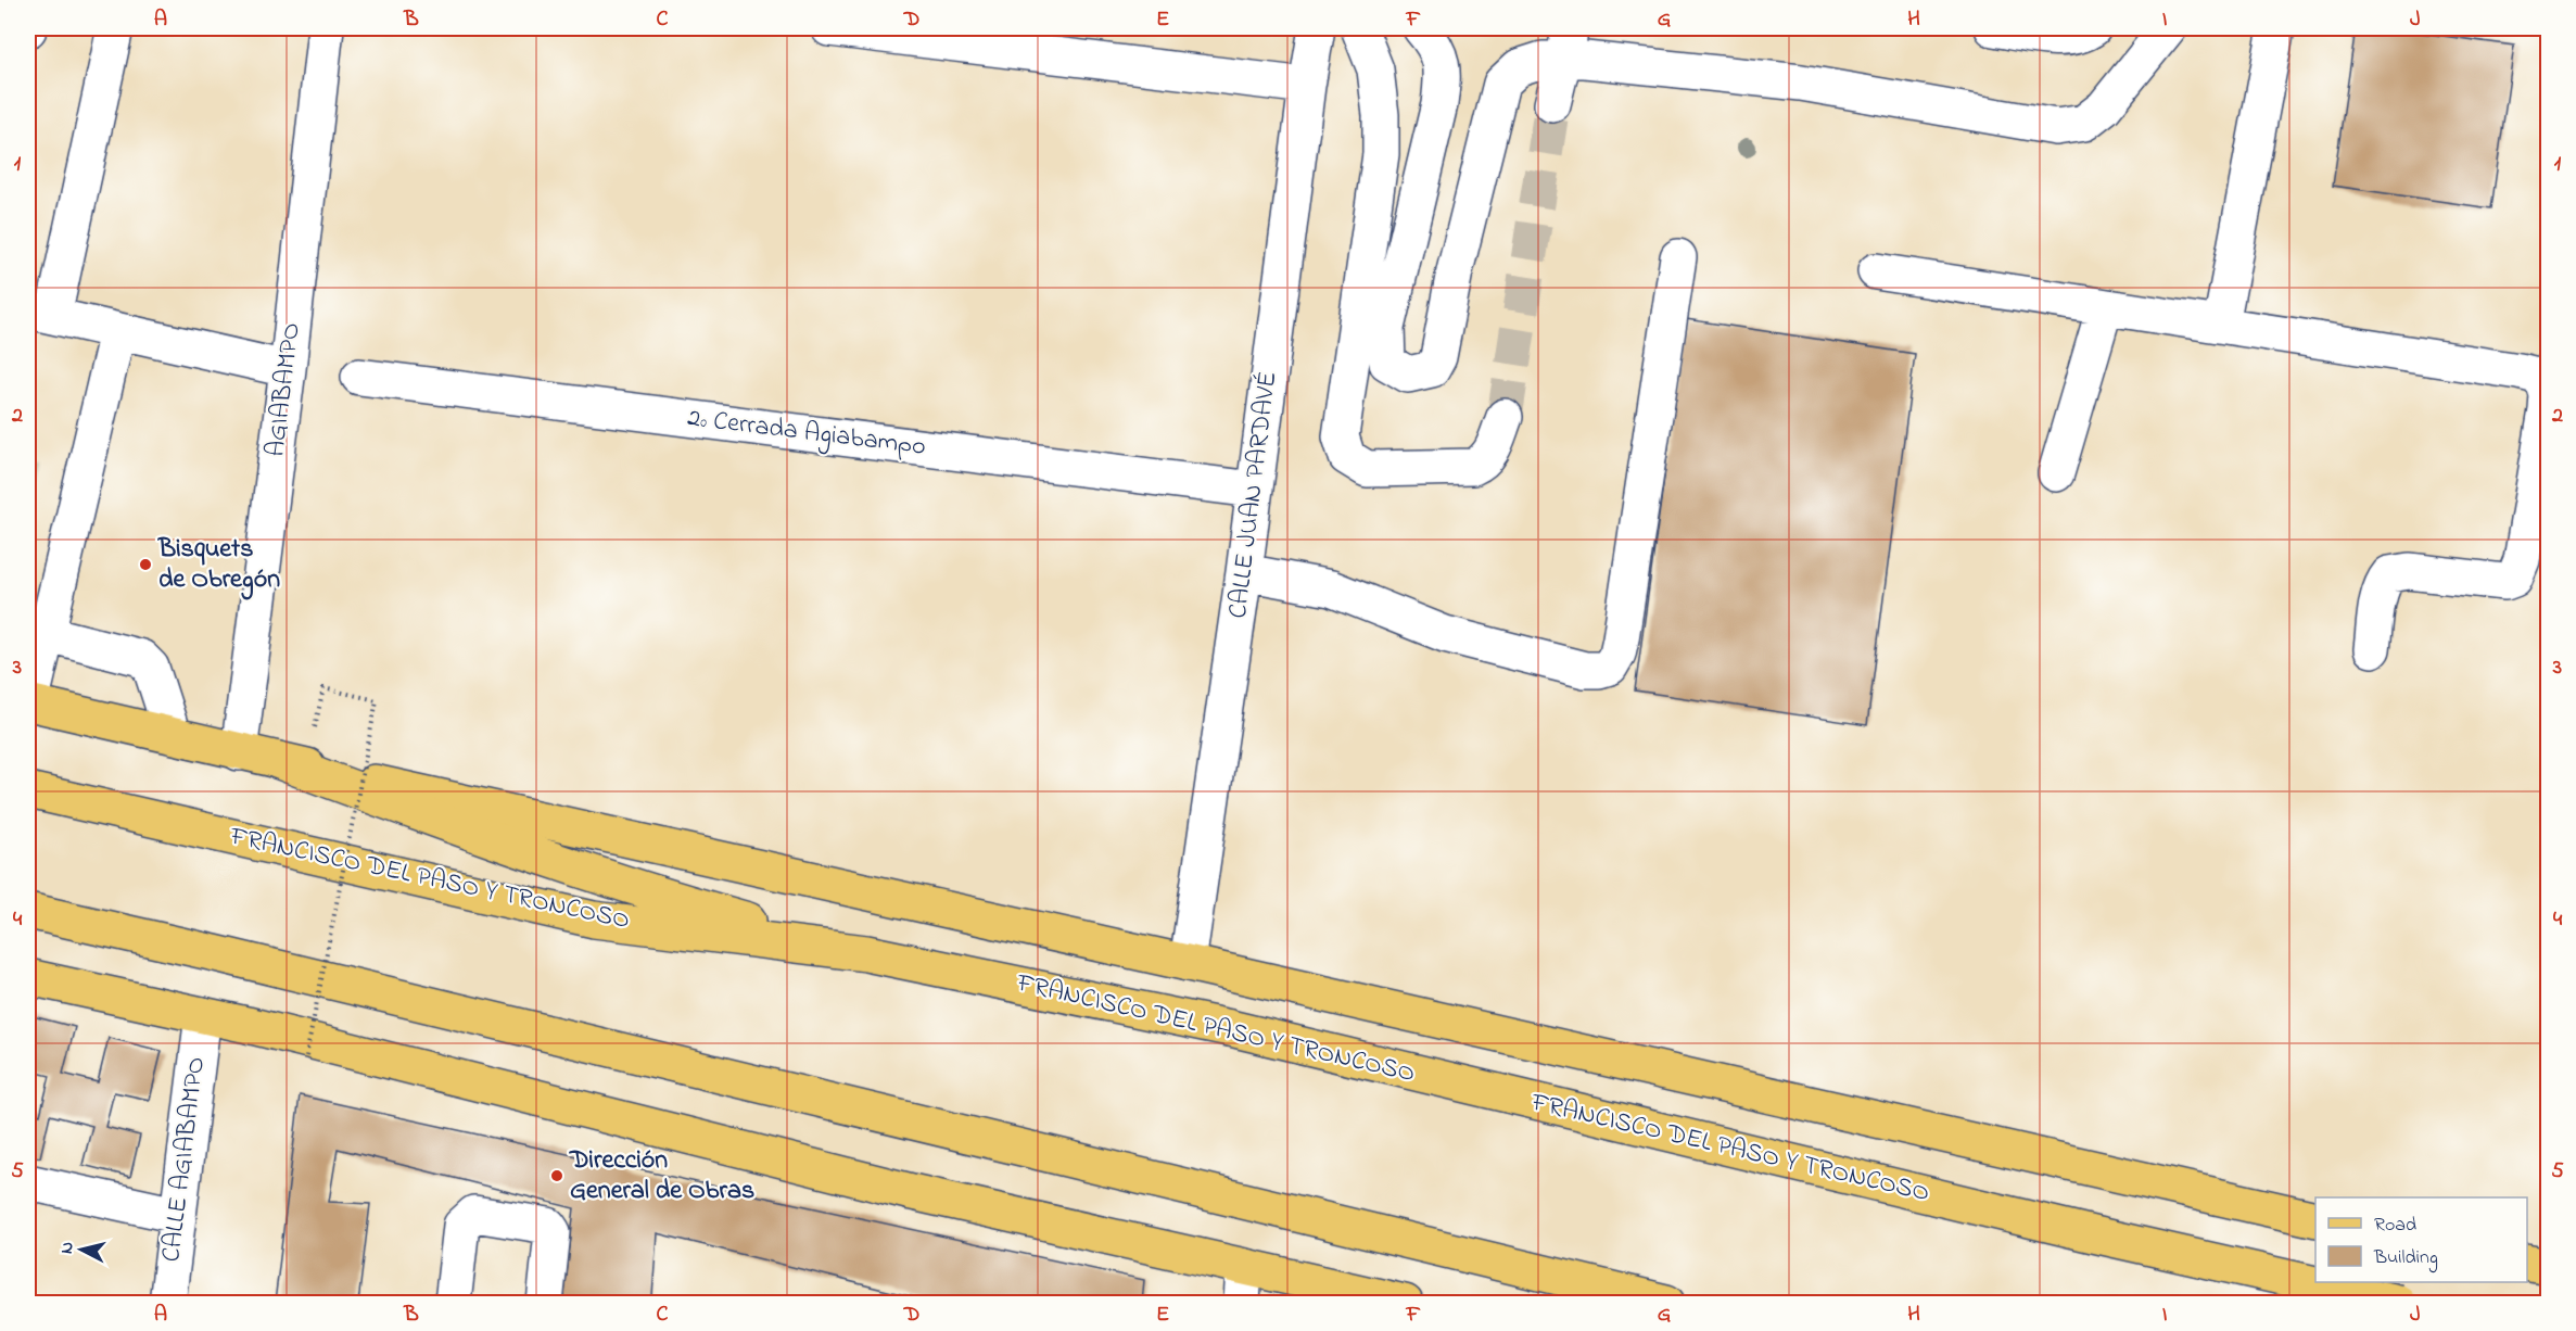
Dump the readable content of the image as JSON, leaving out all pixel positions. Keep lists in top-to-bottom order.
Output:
{
  "streets": {
    "main road": ["FRANCISCO DEL PASO Y TRONCOSO"],
    "street": [
      "AGIABAMPO",
      "2º Cerrada Agiabampo",
      "CALLE JUAN PARDAVÉ",
      "CALLE AGIABAMPO"
    ]
  },
  "crossings": [
    ["2º Cerrada Agiabampo", "CALLE JUAN PARDAVÉ"]
  ],
  "places": ["Bisquets de Obregón", "Dirección General de Obras"],
  "legend": ["Road", "Building"],
  "north": "left",
  "grid": {
    "columns": [
      "A",
      "B",
      "C",
      "D",
      "E",
      "F",
      "G",
      "H",
      "I",
      "J"
    ],
    "rows": [
      "1",
      "2",
      "3",
      "4",
      "5"
    ]
  }
}
